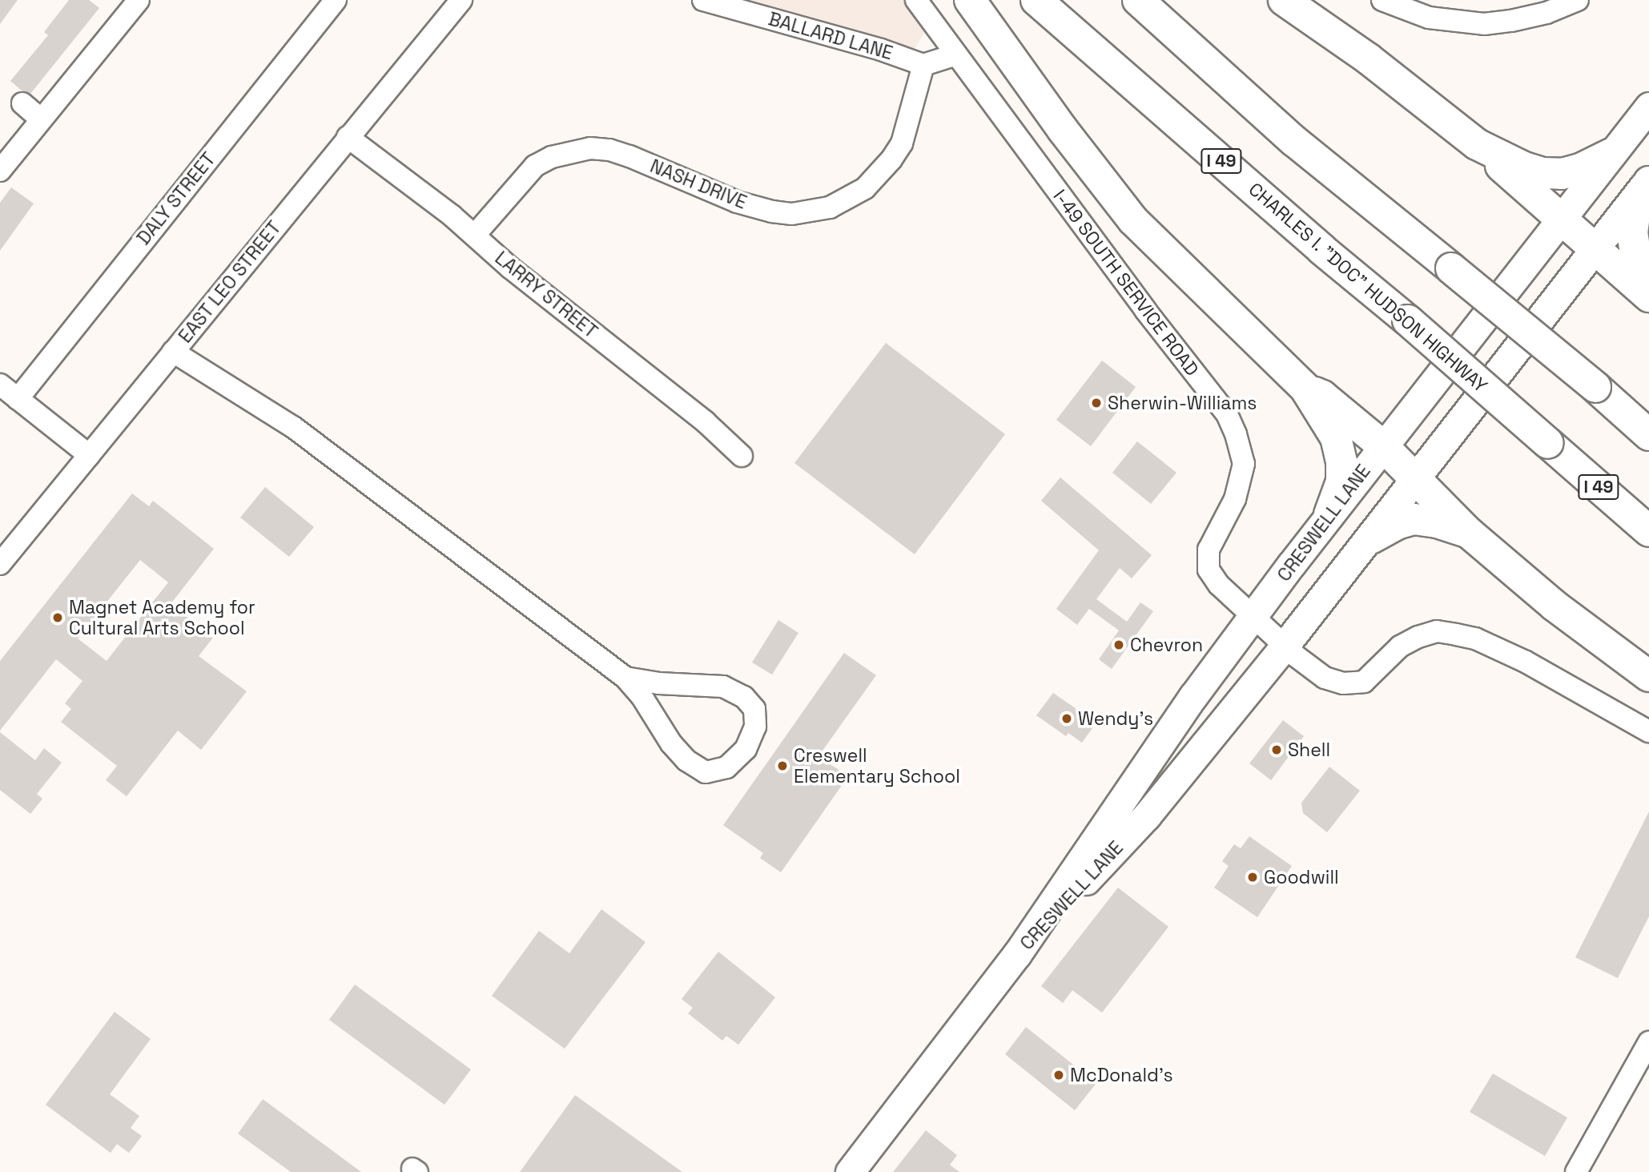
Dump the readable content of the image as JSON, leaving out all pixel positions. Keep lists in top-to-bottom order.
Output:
{
  "streets": {
    "highway": ["I 49", "CHARLES I. \"DOC\" HUDSON HIGHWAY"],
    "main road": ["CRESWELL LANE"],
    "street": [
      "BALLARD LANE",
      "NASH DRIVE",
      "DALY STREET",
      "EAST LEO STREET",
      "I-49 SOUTH SERVICE ROAD",
      "LARRY STREET"
    ]
  },
  "crossings": [
    ["BALLARD LANE", "NASH DRIVE"],
    ["NASH DRIVE", "LARRY STREET"],
    ["EAST LEO STREET", "LARRY STREET"],
    ["I-49 SOUTH SERVICE ROAD", "CRESWELL LANE"]
  ],
  "places": [
    "Sherwin-Williams",
    "Magnet Academy for Cultural Arts School",
    "Chevron",
    "Wendy's",
    "Shell",
    "Creswell Elementary School",
    "Goodwill",
    "McDonald's"
  ]
}
